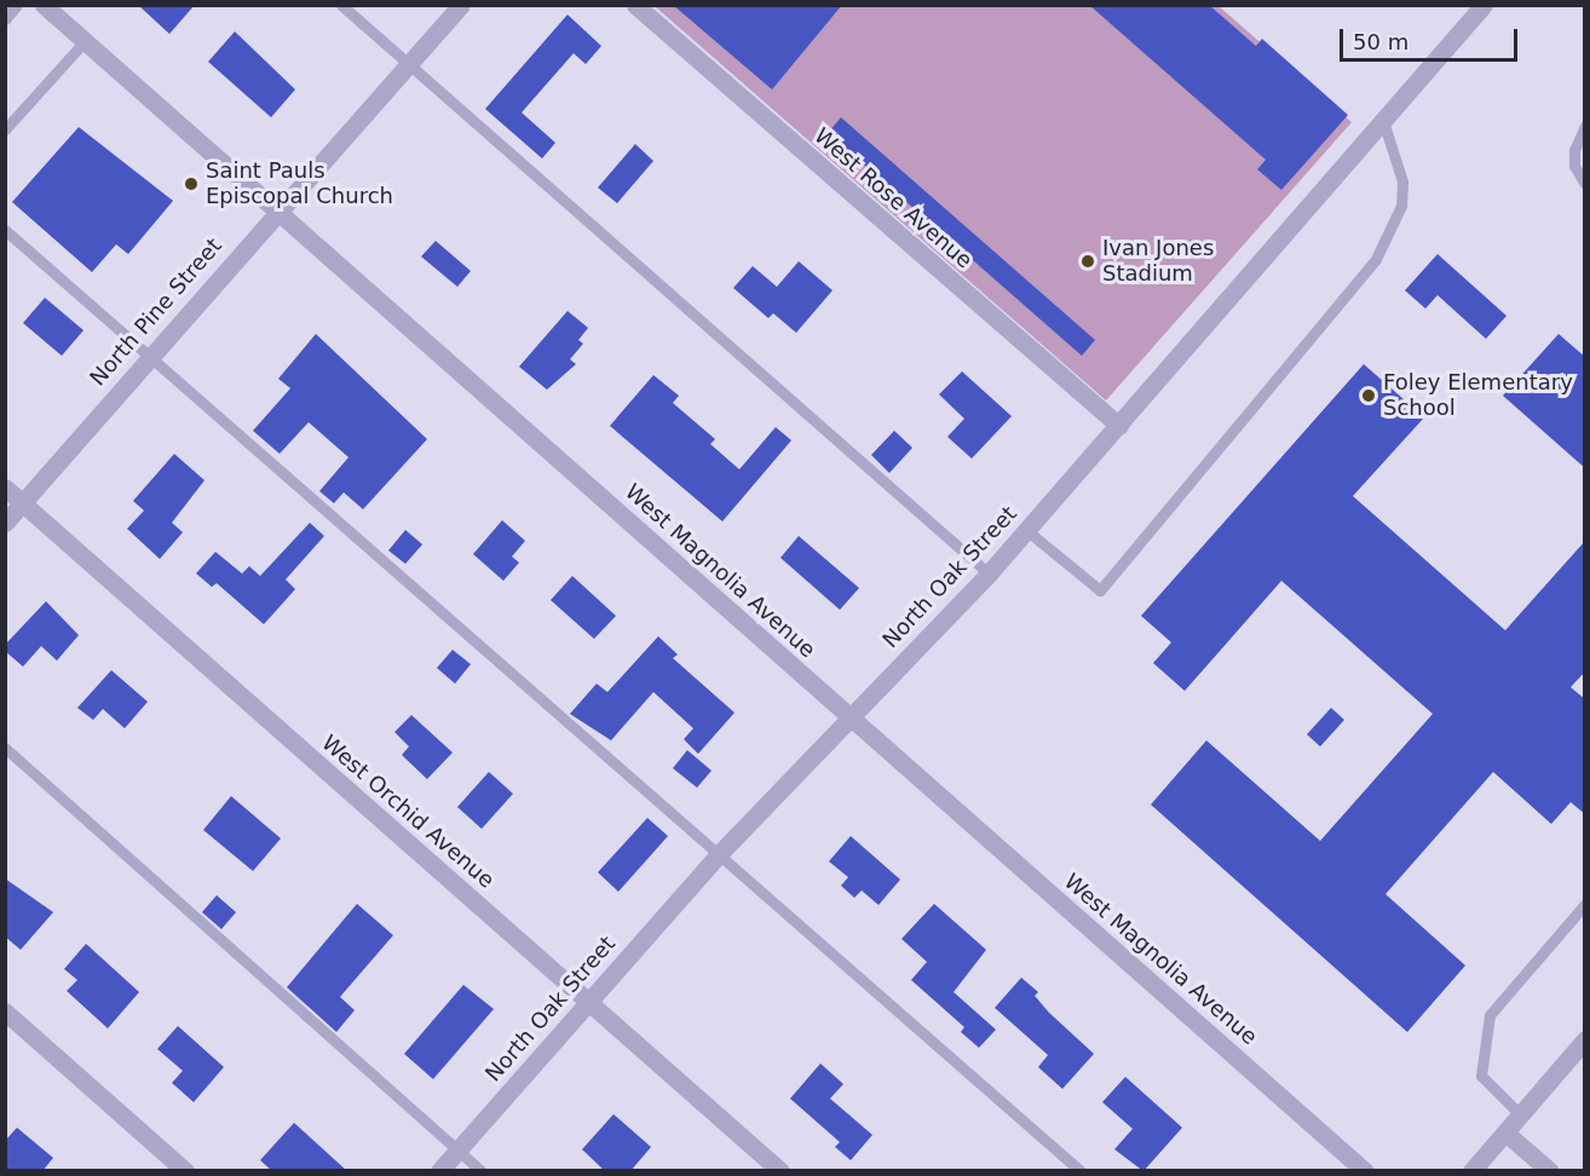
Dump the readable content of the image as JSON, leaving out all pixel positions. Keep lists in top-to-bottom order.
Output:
{
  "streets": {
    "street": [
      "West Rose Avenue",
      "North Pine Street",
      "West Magnolia Avenue",
      "North Oak Street",
      "West Orchid Avenue"
    ]
  },
  "crossings": [
    ["West Rose Avenue", "North Oak Street"],
    ["North Pine Street", "West Magnolia Avenue"],
    ["North Pine Street", "West Orchid Avenue"],
    ["West Magnolia Avenue", "North Oak Street"],
    ["North Oak Street", "West Orchid Avenue"]
  ],
  "places": ["Saint Pauls Episcopal Church", "Ivan Jones Stadium", "Foley Elementary School"],
  "scale_bar": "50 m"
}
